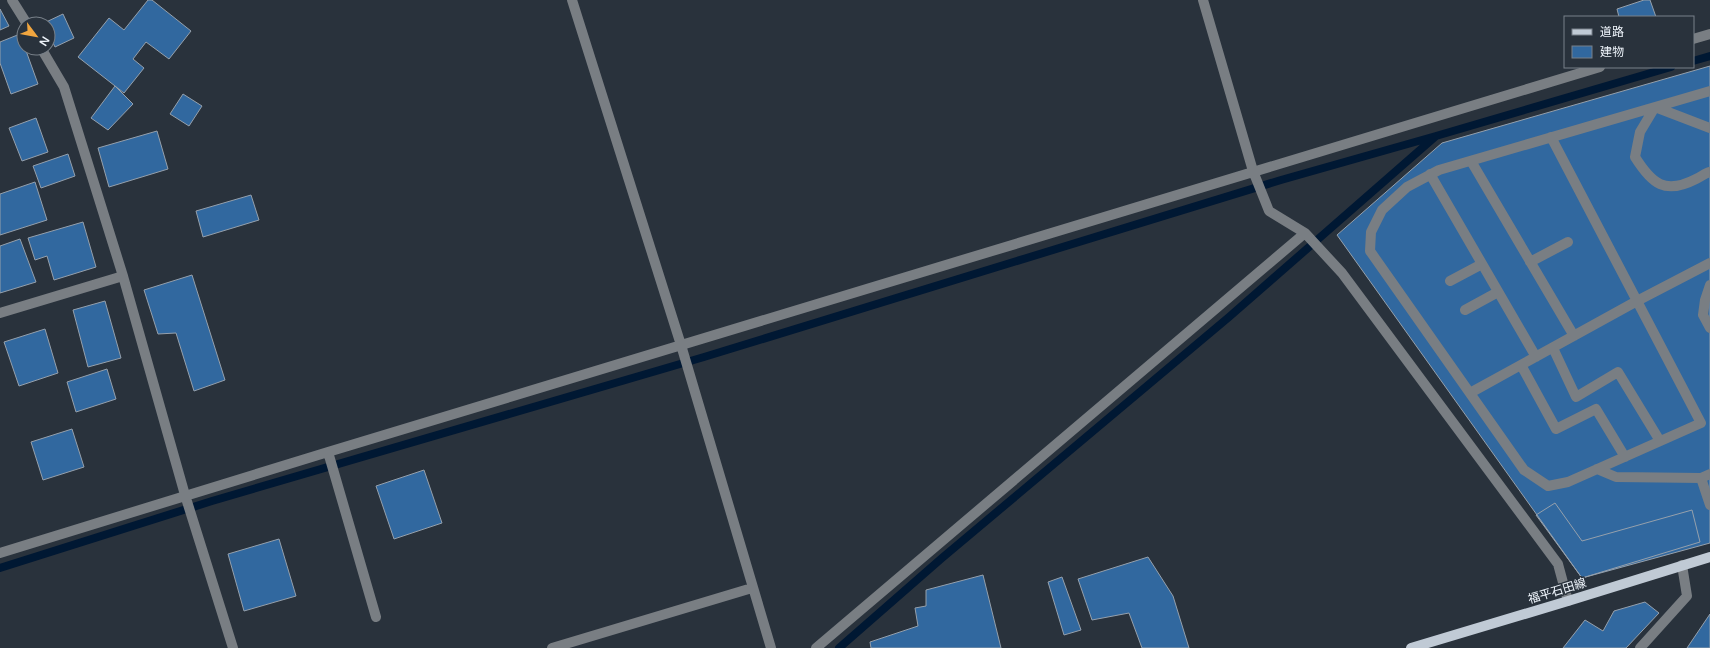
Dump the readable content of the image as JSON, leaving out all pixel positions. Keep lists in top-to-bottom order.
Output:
{
  "streets": {
    "main road": ["福平石田線"]
  },
  "legend": ["道路", "建物"],
  "north": "bottom right"
}
